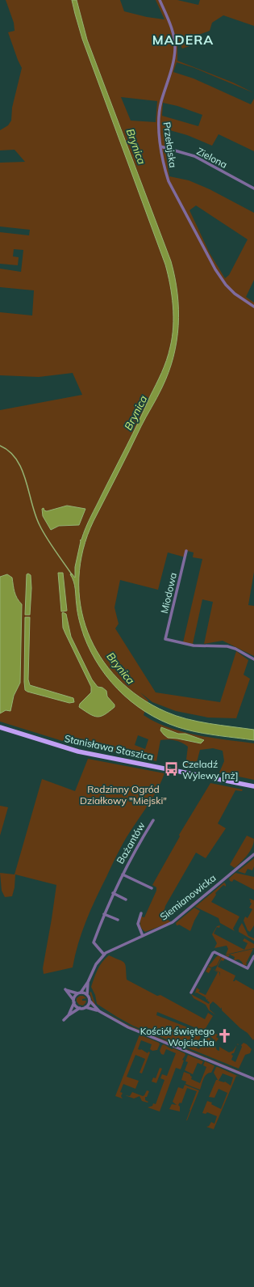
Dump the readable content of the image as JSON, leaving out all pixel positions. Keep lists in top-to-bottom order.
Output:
{
  "streets": {
    "main road": ["Stanisława Staszica"],
    "street": [
      "Przełajska",
      "Zielona",
      "Miodowa",
      "Bażantów",
      "Siemianowicka"
    ]
  },
  "crossings": [
    ["Przełajska", "Zielona"],
    ["Bażantów", "Siemianowicka"]
  ],
  "districts": ["MADERA"],
  "water": ["Brynica"],
  "parks": ["Rodzinny Ogród Działkowy \"Miejski\""],
  "places": {
    "bus stop": ["Czeladź Wylewy [nż]"],
    "church": ["Kościół świętego Wojciecha"]
  }
}
